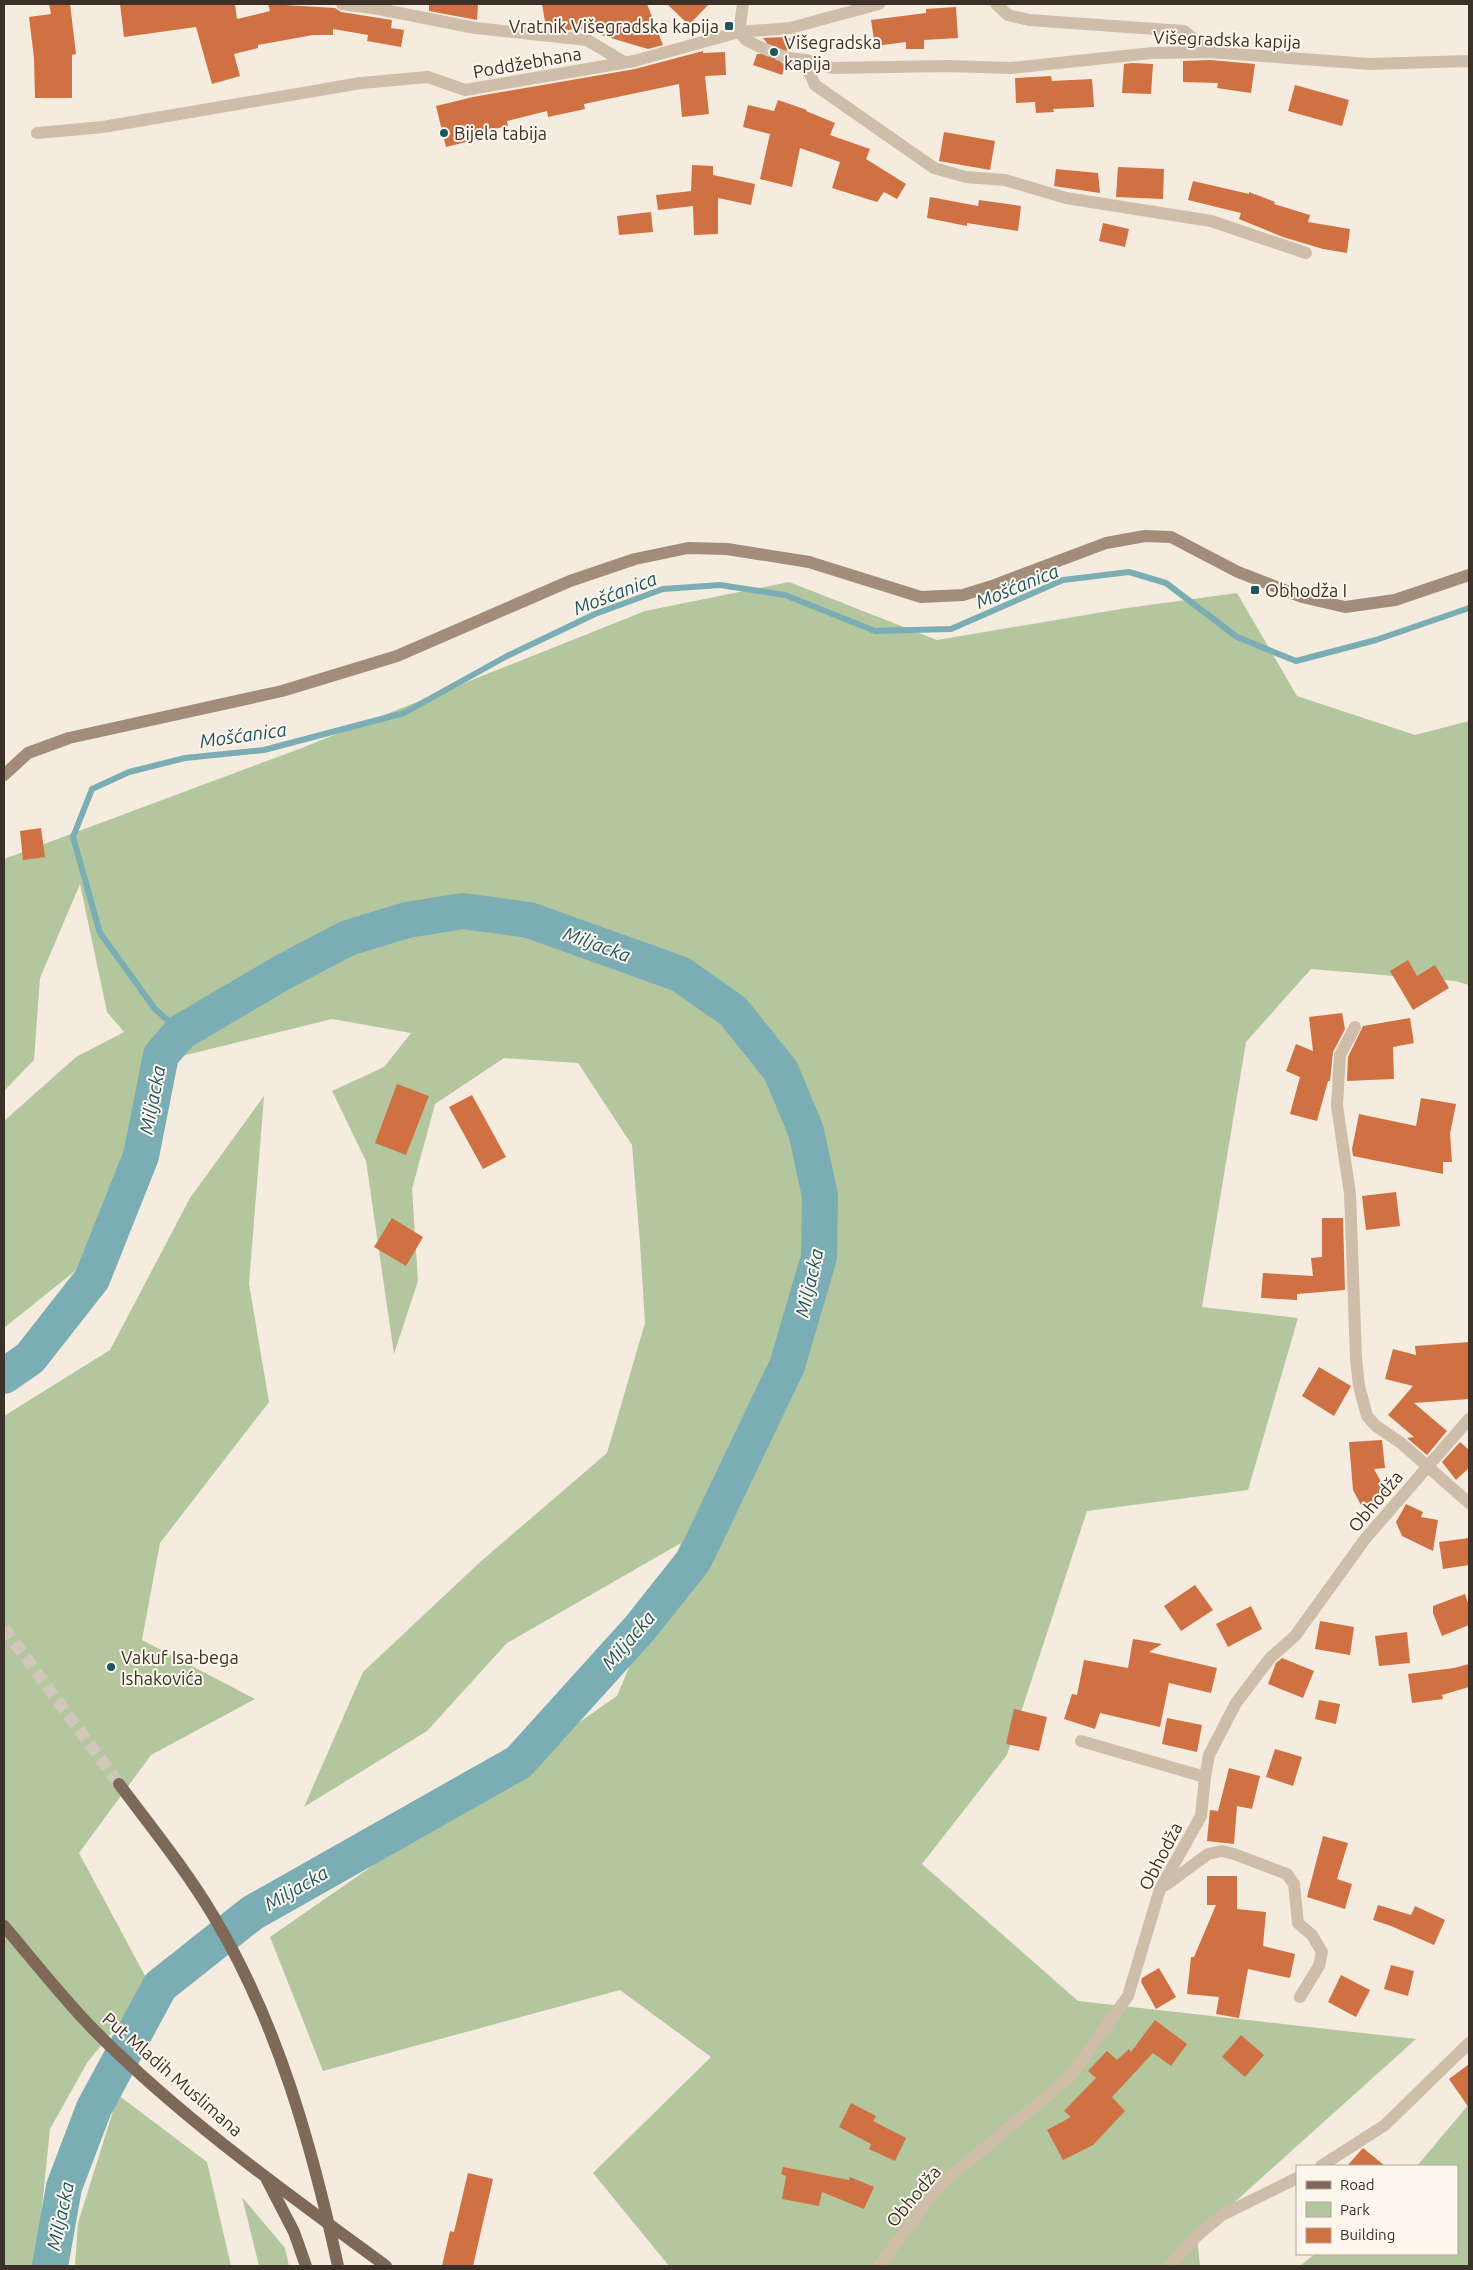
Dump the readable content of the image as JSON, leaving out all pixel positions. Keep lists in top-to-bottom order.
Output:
{
  "streets": {
    "main road": ["Put Mladih Muslimana"],
    "street": ["Višegradska kapija", "Poddžebhana", "Obhodža"]
  },
  "water": ["Mošćanica", "Miljacka"],
  "places": {
    "transit": ["Vratnik Višegradska kapija", "Obhodža I"],
    "other": ["Višegradska kapija", "Bijela tabija", "Vakuf Isa-bega Ishakovića"]
  },
  "legend": ["Road", "Park", "Building"]
}
